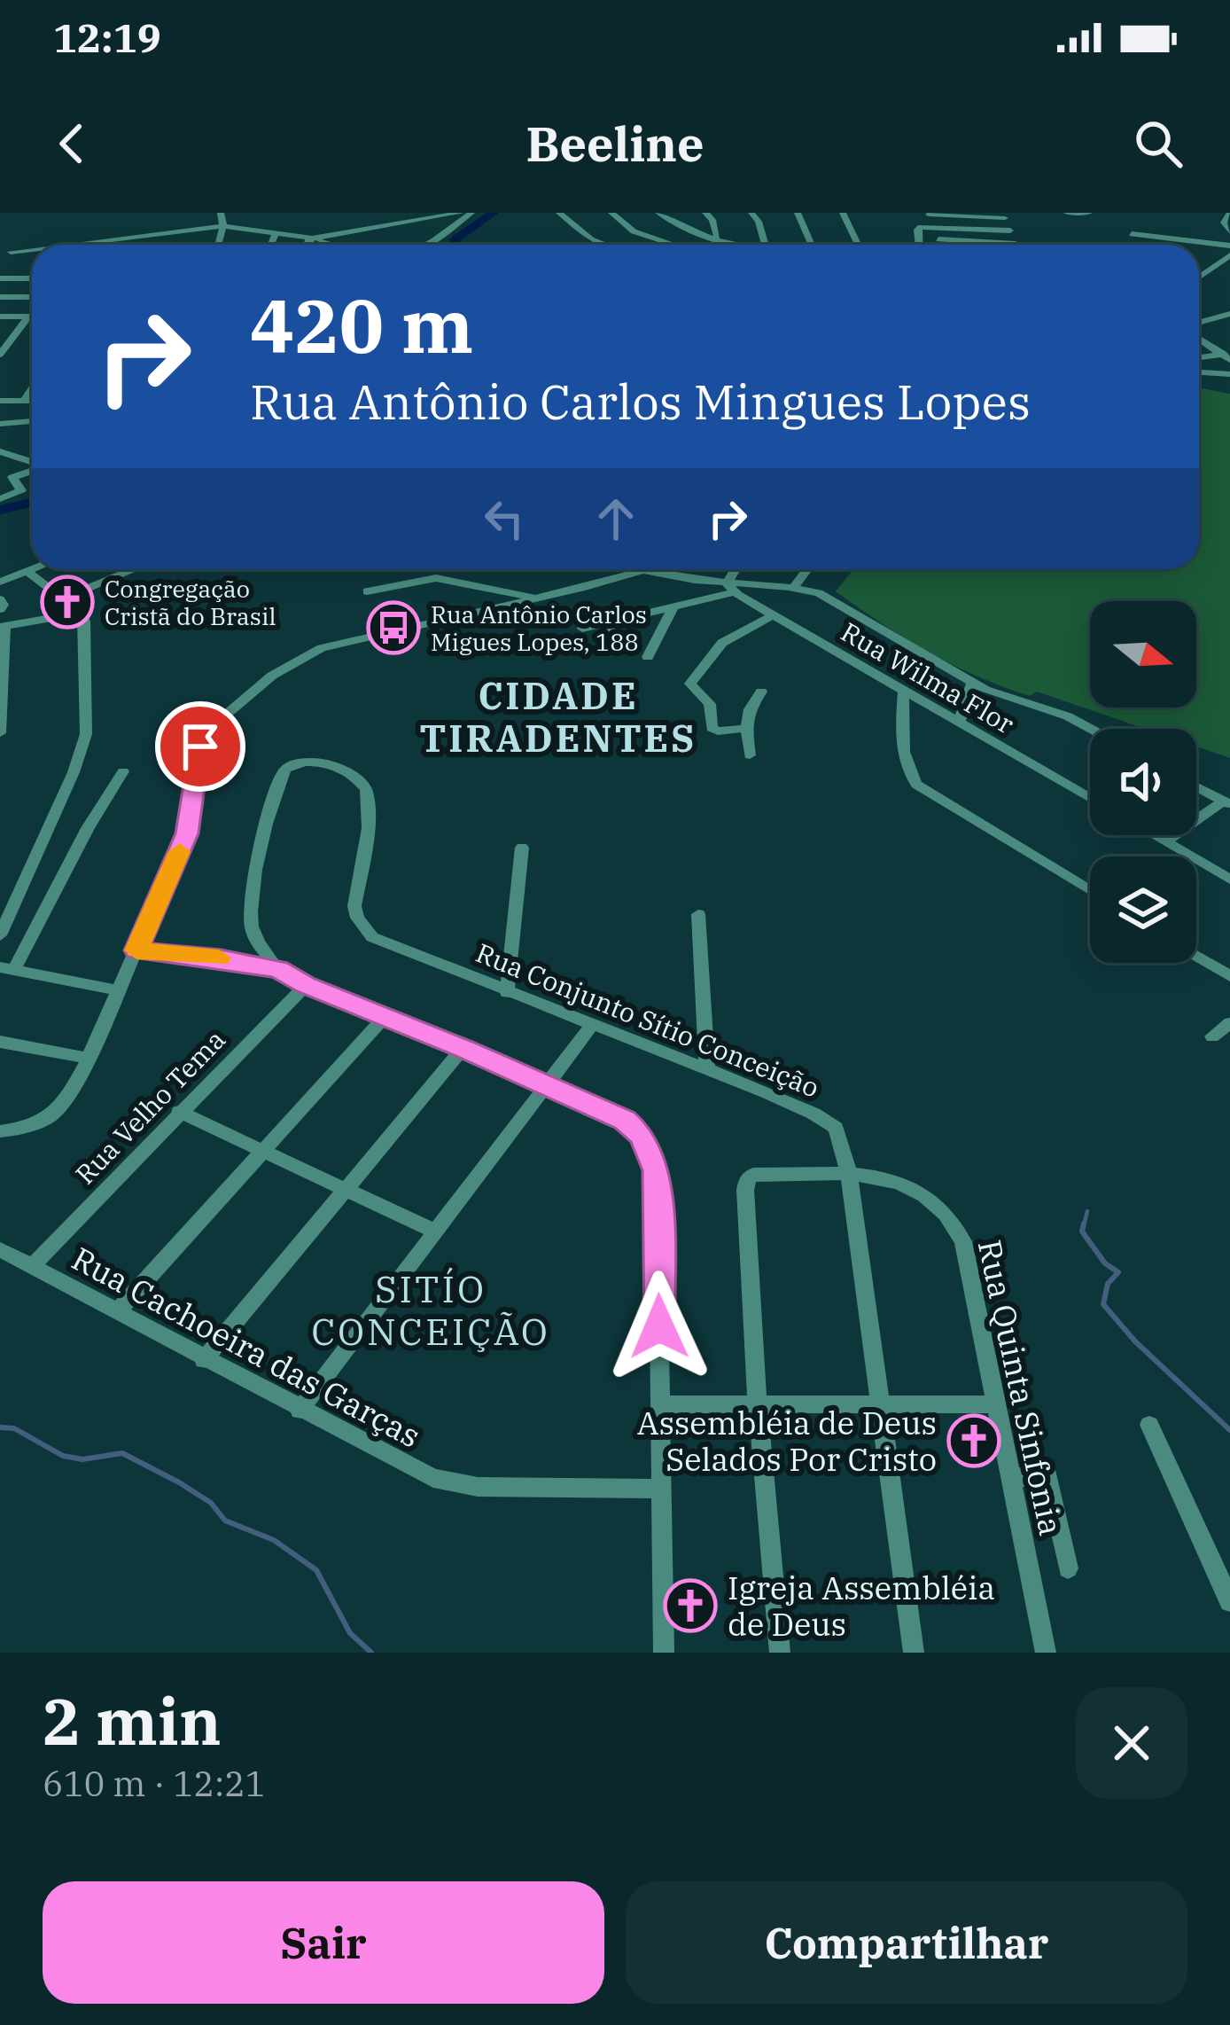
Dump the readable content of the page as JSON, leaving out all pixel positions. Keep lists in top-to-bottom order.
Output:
{
  "streets": {
    "street": [
      "Rua Wilma Flor",
      "Rua Conjunto Sítio Conceição",
      "Rua Velho Tema",
      "Rua Cachoeira das Garças",
      "Rua Quinta Sinfonia"
    ]
  },
  "crossings": [
    ["Rua Conjunto Sítio Conceição", "Rua Quinta Sinfonia"],
    ["Rua Velho Tema", "Rua Cachoeira das Garças"]
  ],
  "districts": ["CIDADE TIRADENTES", "SITÍO CONCEIÇÃO"],
  "places": {
    "church": ["Congregação Cristã do Brasil", "Assembléia de Deus Selados Por Cristo", "Igreja Assembléia de Deus"],
    "bus stop": ["Rua Antônio Carlos Migues Lopes, 188"]
  },
  "north": "right",
  "page": {
    "status": "12:19",
    "header": "Beeline",
    "turn": ["420 m", "Rua Antônio Carlos Mingues Lopes"],
    "heading": ["2 min", "610 m · 12:21"],
    "buttons": ["Sair", "Compartilhar"]
  }
}
